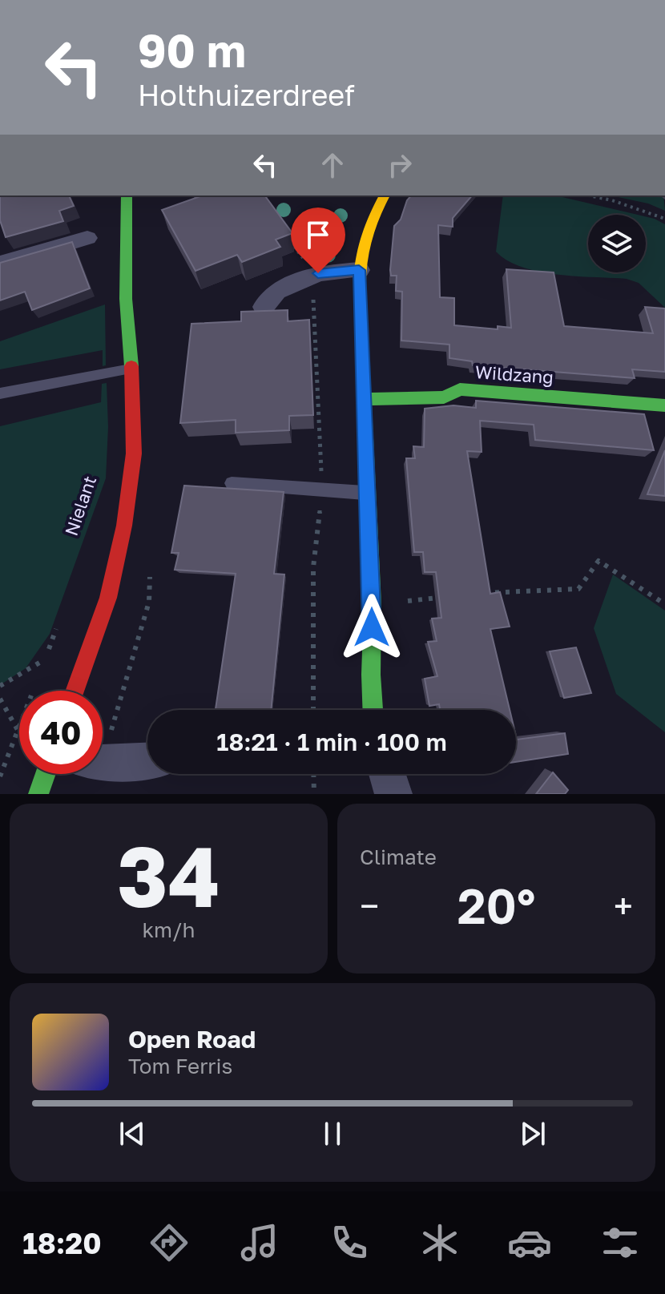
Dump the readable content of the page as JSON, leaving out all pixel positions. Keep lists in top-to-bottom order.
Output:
{
  "streets": {
    "street": ["Wildzang"]
  },
  "page": {
    "turn": ["90 m", "Holthuizerdreef"],
    "limit": "40",
    "trip": "18:21 · 1 min · 100 m",
    "tile": [
      ["34", "km/h"],
      "Climate"
    ],
    "heat": ["−", "20°", "+"],
    "song": ["Open Road", "Tom Ferris"],
    "tabs": "18:20"
  }
}
